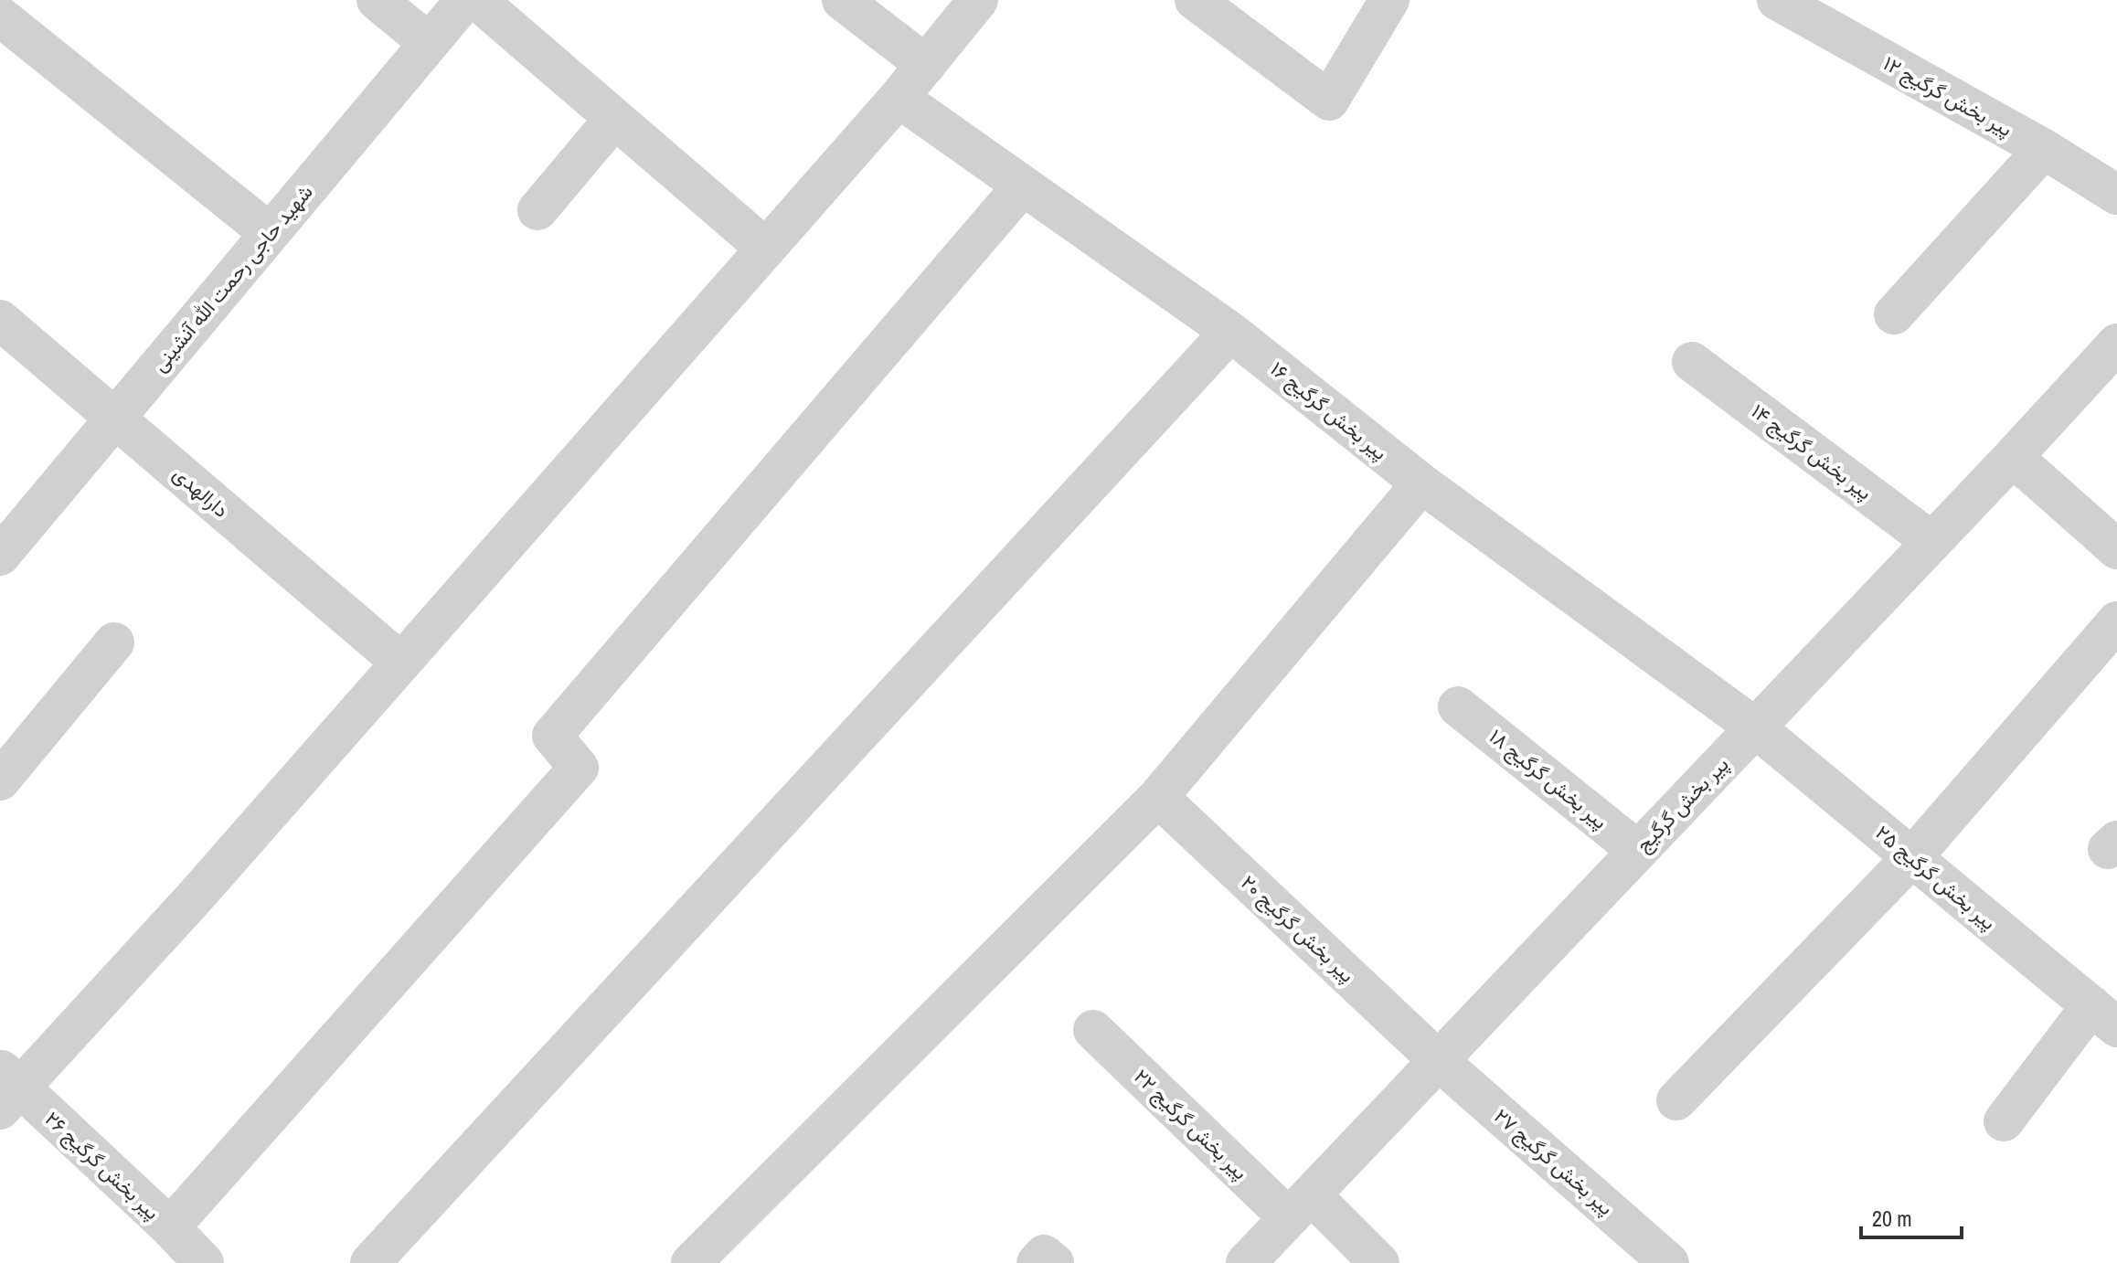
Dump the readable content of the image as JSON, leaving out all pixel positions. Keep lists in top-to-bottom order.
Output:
{
  "streets": {
    "street": [
      "پیر بخش گرگیج ۱۲",
      "شهید حاجی رحمت الله آنشینی",
      "پیر بخش گرگیج ۱۶",
      "پیر بخش گرگیج ۱۴",
      "دارالهدی",
      "پیر بخش گرگیج ۱۸",
      "پیر بخش گرگیج",
      "پیر بخش گرگیج ۲۵",
      "پیر بخش گرگیج ۲۰",
      "پیر بخش گرگیج ۲۲",
      "پیر بخش گرگیج ۲۷",
      "پیر بخش گرگیج ۲۶"
    ]
  },
  "crossings": [
    ["شهید حاجی رحمت الله آنشینی", "دارالهدی"],
    ["پیر بخش گرگیج ۱۶", "پیر بخش گرگیج"],
    ["پیر بخش گرگیج ۱۶", "پیر بخش گرگیج ۲۵"],
    ["پیر بخش گرگیج ۱۴", "پیر بخش گرگیج"],
    ["پیر بخش گرگیج ۱۸", "پیر بخش گرگیج"],
    ["پیر بخش گرگیج", "پیر بخش گرگیج ۲۵"],
    ["پیر بخش گرگیج", "پیر بخش گرگیج ۲۰"],
    ["پیر بخش گرگیج", "پیر بخش گرگیج ۲۲"],
    ["پیر بخش گرگیج", "پیر بخش گرگیج ۲۷"],
    ["پیر بخش گرگیج ۲۰", "پیر بخش گرگیج ۲۷"]
  ],
  "scale_bar": "20 m"
}
